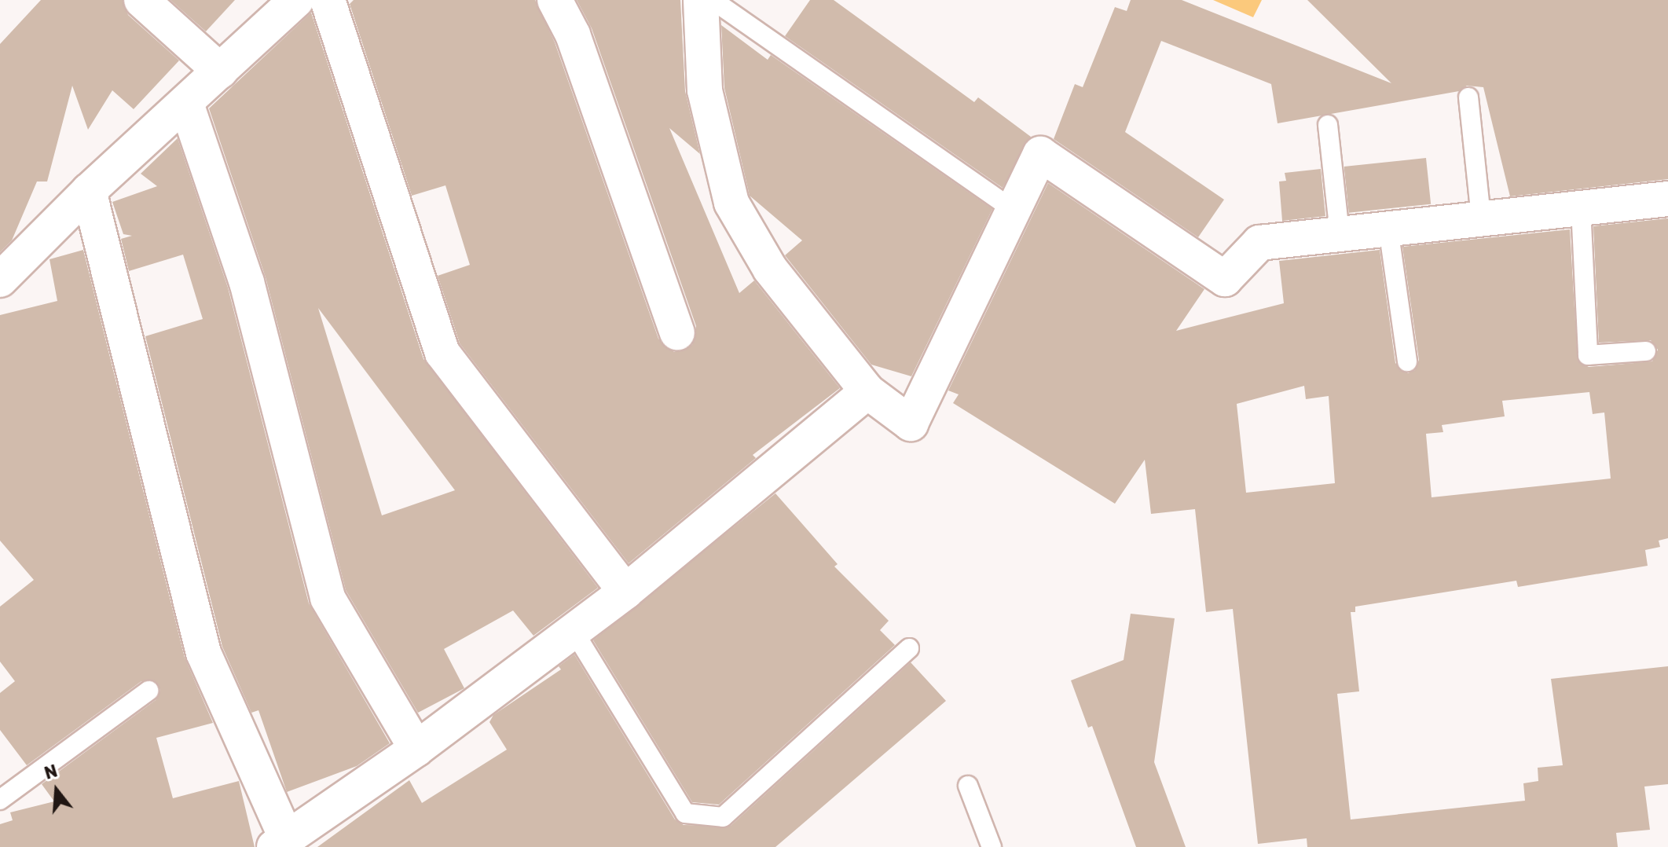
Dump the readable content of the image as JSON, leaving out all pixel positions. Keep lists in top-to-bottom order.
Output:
{
  "north": "top"
}
